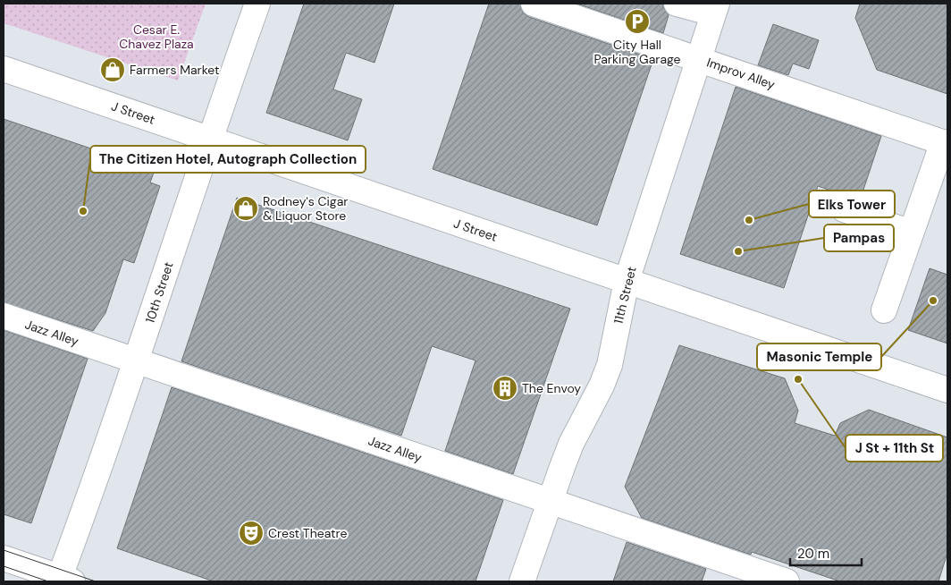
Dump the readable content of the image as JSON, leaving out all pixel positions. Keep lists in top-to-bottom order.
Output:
{
  "streets": {
    "street": [
      "Improv Alley",
      "J Street",
      "10th Street",
      "11th Street",
      "Jazz Alley"
    ]
  },
  "crossings": [
    ["Improv Alley", "11th Street"],
    ["J Street", "10th Street"],
    ["J Street", "11th Street"],
    ["10th Street", "Jazz Alley"],
    ["11th Street", "Jazz Alley"]
  ],
  "parks": ["Cesar E. Chavez Plaza"],
  "places": {
    "parking": ["City Hall Parking Garage"],
    "shop": ["Farmers Market", "Rodney's Cigar & Liquor Store"],
    "other": [
      "The Citizen Hotel, Autograph Collection",
      "Elks Tower",
      "Pampas",
      "Masonic Temple",
      "J St + 11th St"
    ],
    "building": ["The Envoy"],
    "theatre": ["Crest Theatre"]
  },
  "scale_bar": "20 m"
}
